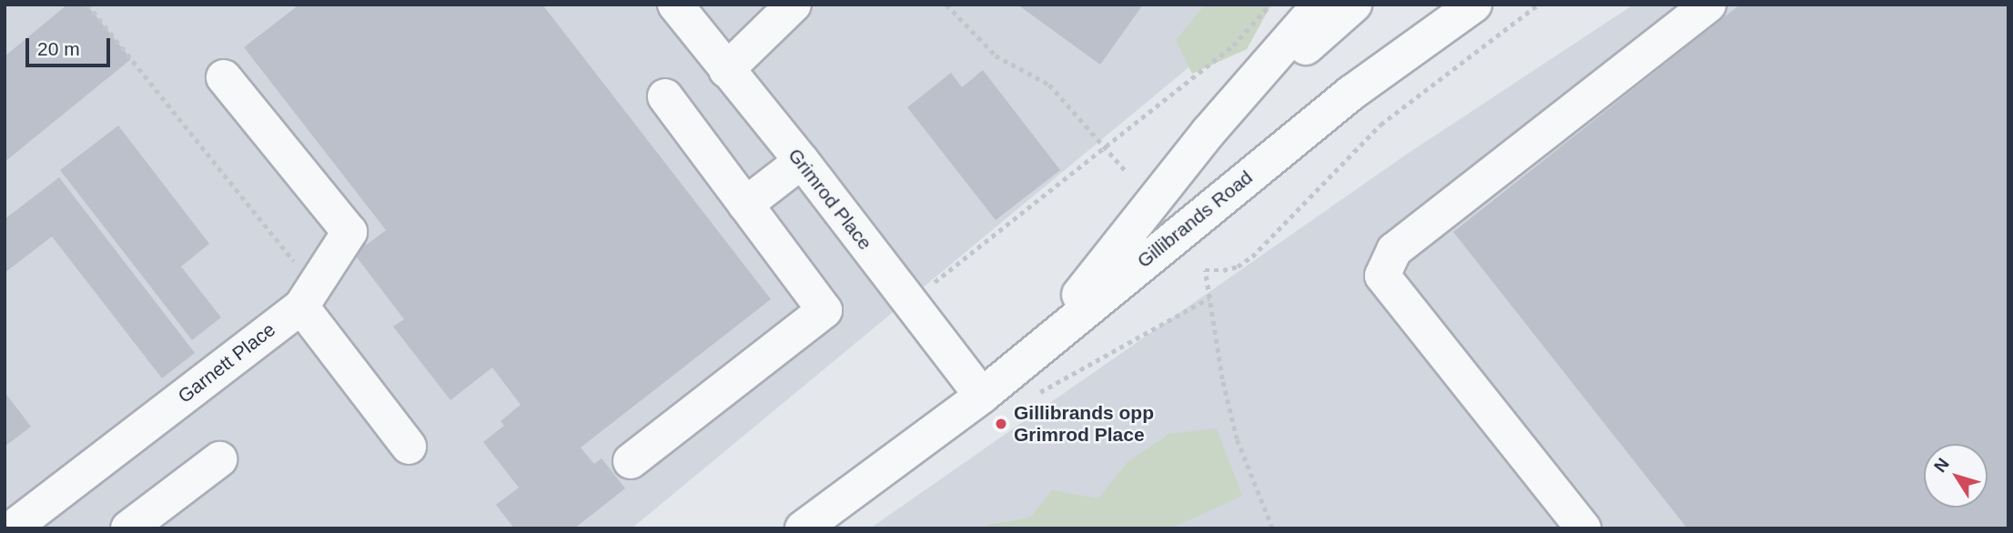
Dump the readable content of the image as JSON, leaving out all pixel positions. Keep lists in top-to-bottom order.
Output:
{
  "streets": {
    "street": ["Grimrod Place", "Gillibrands Road", "Garnett Place"]
  },
  "crossings": [
    ["Grimrod Place", "Gillibrands Road"]
  ],
  "places": ["Gillibrands opp Grimrod Place"],
  "scale_bar": "20 m",
  "north": "top left"
}
